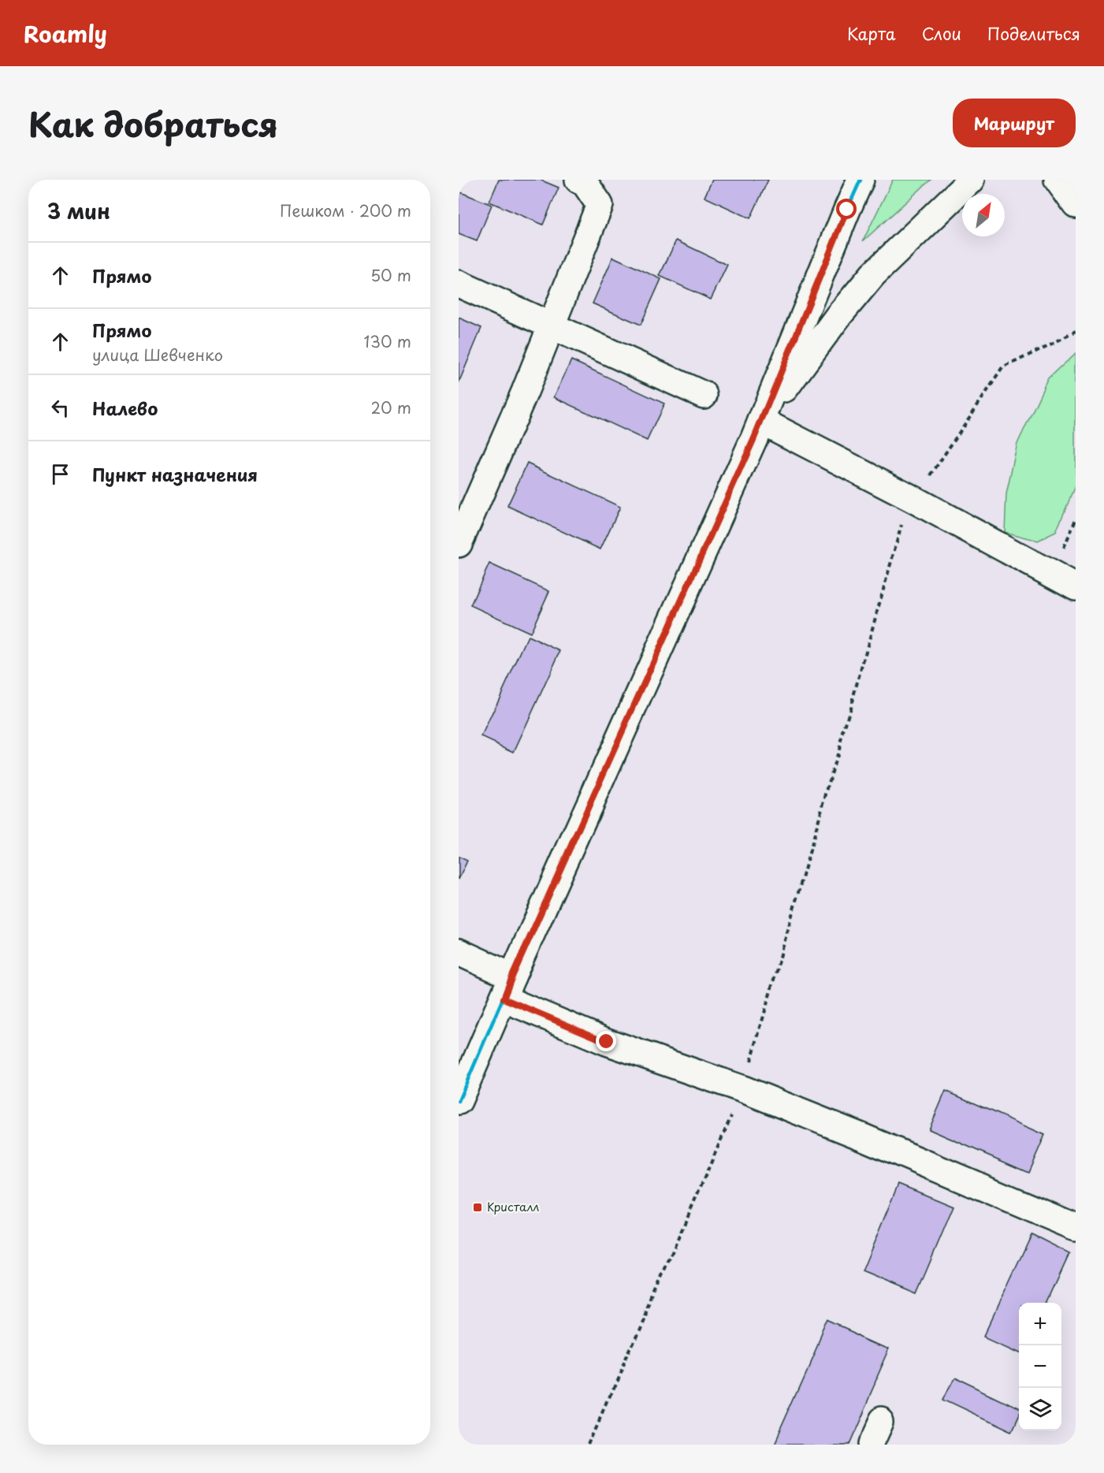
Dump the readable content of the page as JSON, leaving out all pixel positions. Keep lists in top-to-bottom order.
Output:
{
  "places": {
    "transit": ["Кристалл"]
  },
  "north": "top right",
  "page": {
    "header": "Roamly",
    "nav": ["Карта", "Слои", "Поделиться"],
    "title": "Как добраться",
    "buttons": "Маршрут",
    "heading": ["3 мин", "Пешком · 200 m"],
    "list": [
      ["Прямо", "50 m"],
      ["Прямо", "улица Шевченко", "130 m"],
      ["Налево", "20 m"],
      "Пункт назначения"
    ],
    "map_buttons": ["+", "−"]
  }
}
